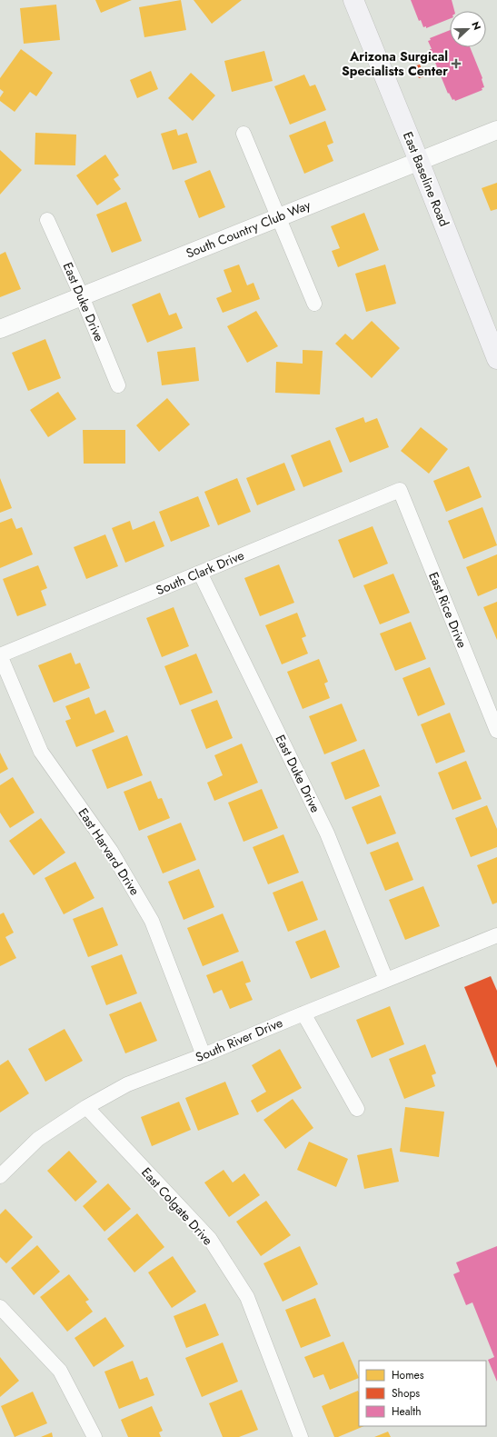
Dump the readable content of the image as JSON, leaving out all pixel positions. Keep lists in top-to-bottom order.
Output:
{
  "streets": {
    "main road": ["East Baseline Road"],
    "street": [
      "South Country Club Way",
      "East Duke Drive",
      "South Clark Drive",
      "East Rice Drive",
      "East Harvard Drive",
      "South River Drive",
      "East Colgate Drive"
    ]
  },
  "crossings": [
    ["East Baseline Road", "South Country Club Way"],
    ["South Country Club Way", "East Duke Drive"],
    ["East Duke Drive", "South Clark Drive"],
    ["East Duke Drive", "South River Drive"],
    ["South Clark Drive", "East Rice Drive"],
    ["South Clark Drive", "East Harvard Drive"],
    ["East Harvard Drive", "South River Drive"],
    ["South River Drive", "East Colgate Drive"]
  ],
  "places": {
    "health": ["Arizona Surgical Specialists Center"]
  },
  "legend": ["Homes", "Shops", "Health"],
  "north": "right"
}
